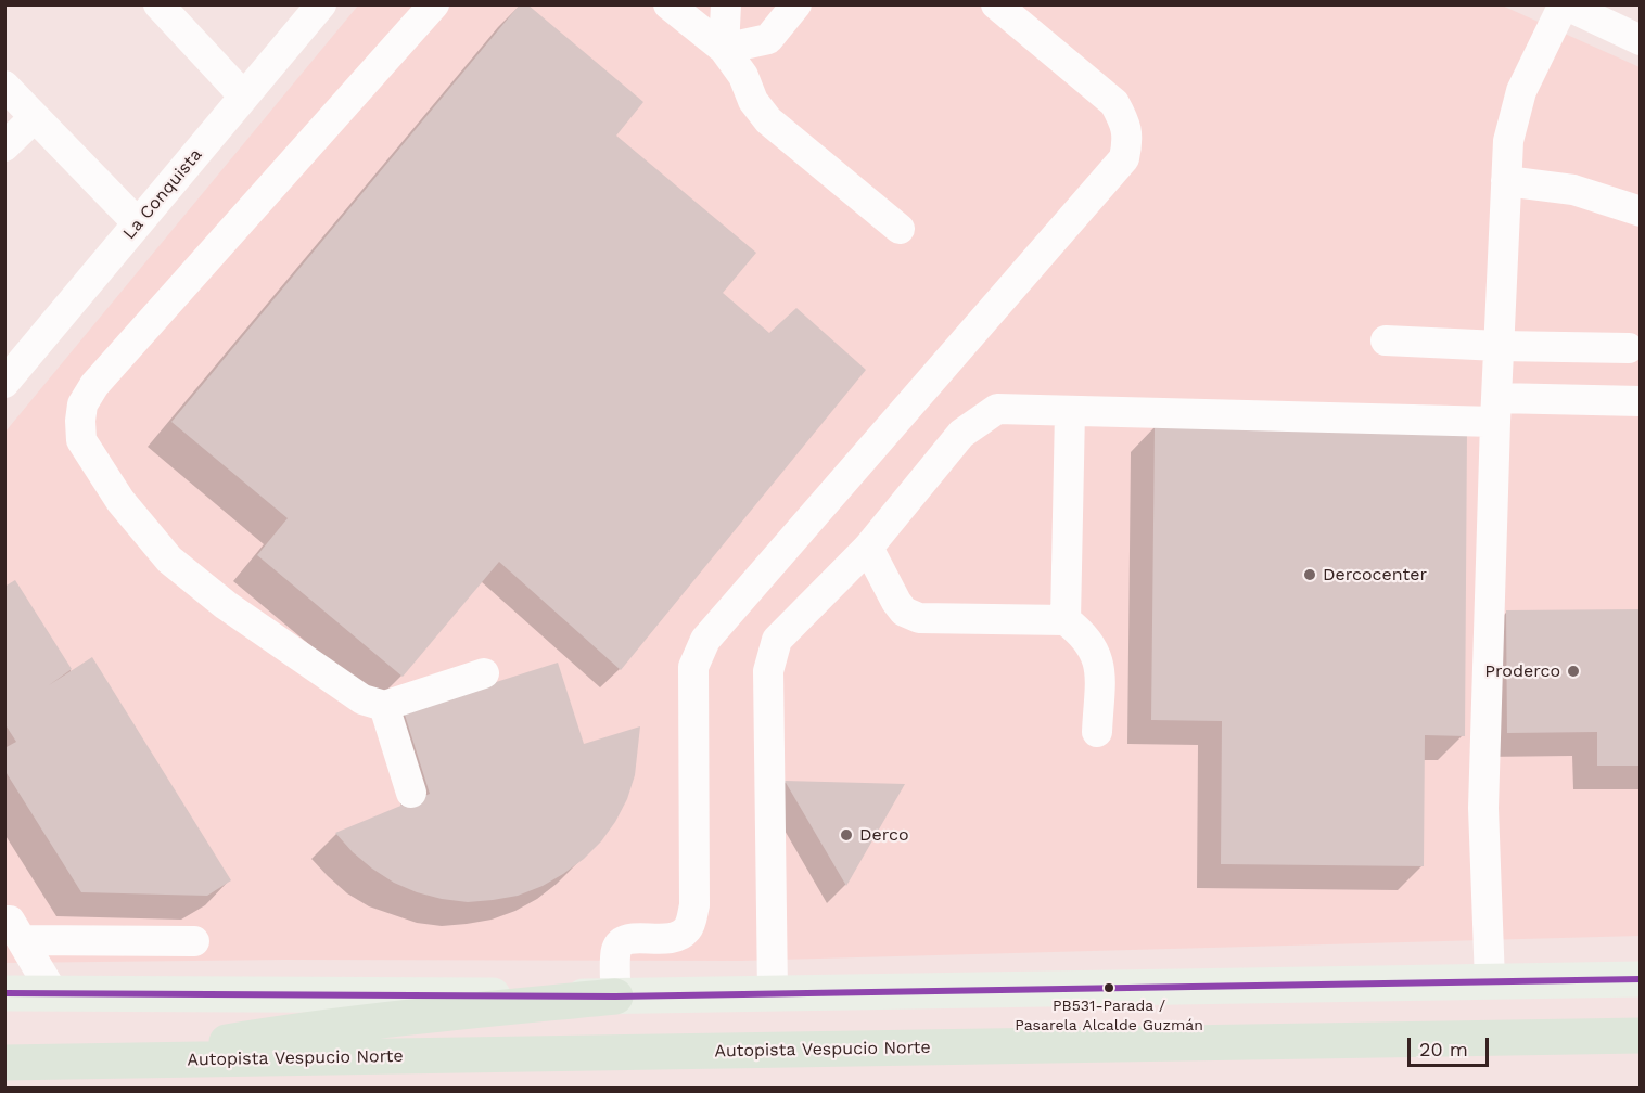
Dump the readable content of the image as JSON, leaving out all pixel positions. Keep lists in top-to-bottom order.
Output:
{
  "streets": {
    "highway": ["Autopista Vespucio Norte"],
    "street": ["La Conquista"]
  },
  "places": [
    "Dercocenter",
    "Proderco",
    "Derco",
    "PB531-Parada / Pasarela Alcalde Guzmán"
  ],
  "scale_bar": "20 m"
}
